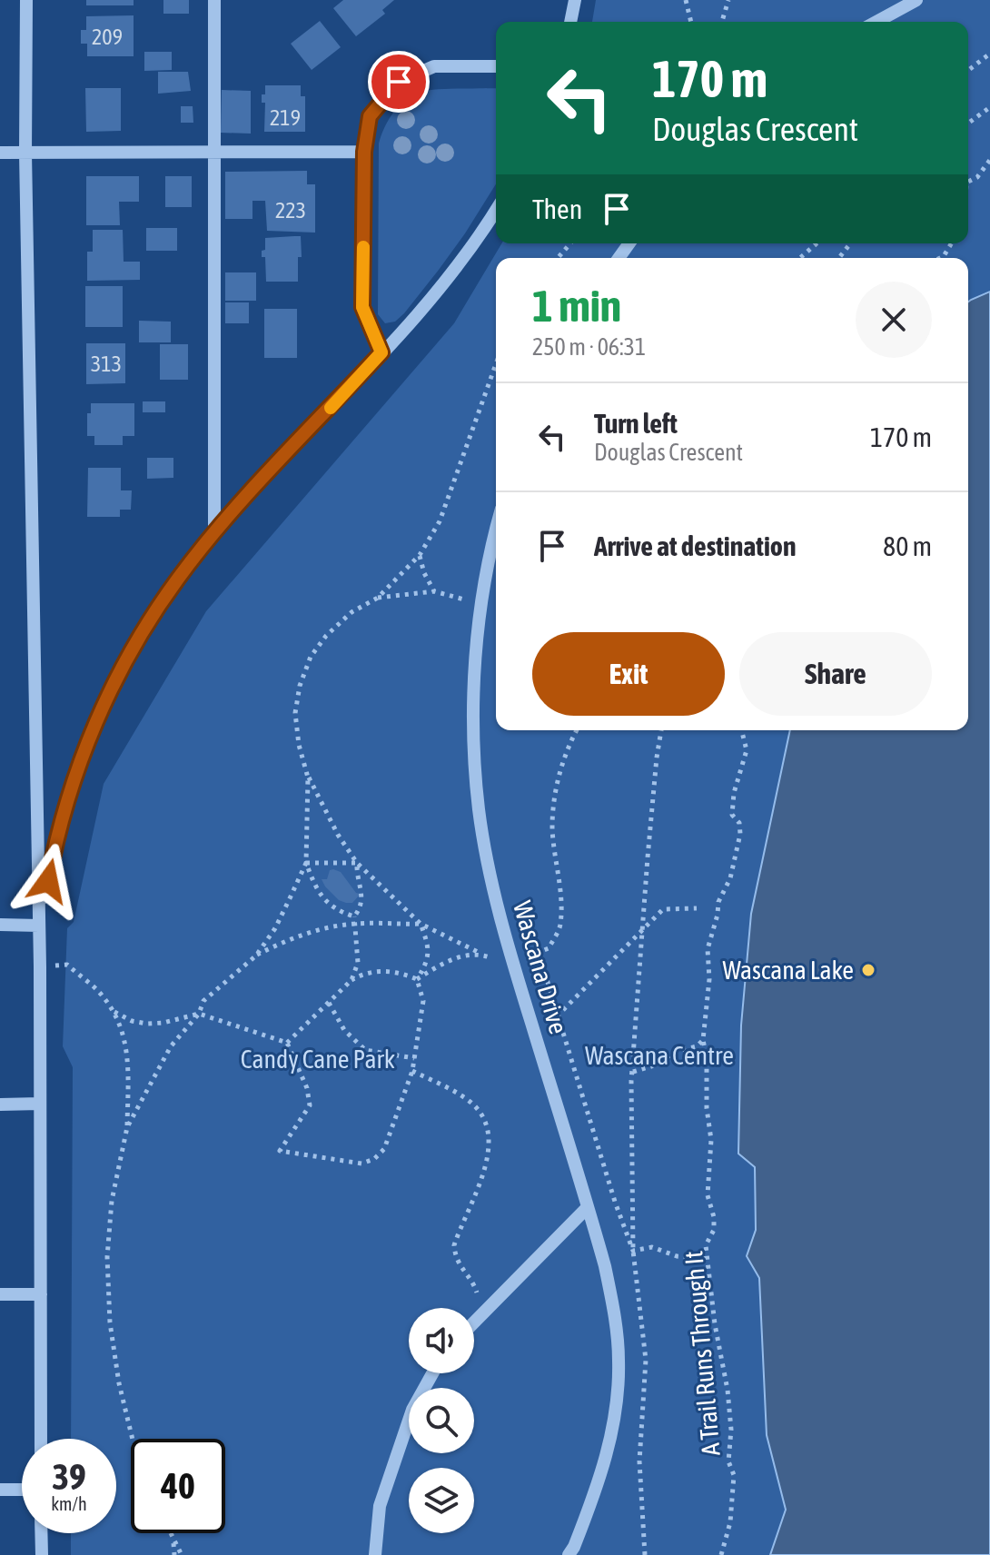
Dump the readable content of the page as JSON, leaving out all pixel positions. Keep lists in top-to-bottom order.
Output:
{
  "streets": {
    "street": ["Wascana Drive"],
    "path": ["A Trail Runs Through It"]
  },
  "parks": ["Wascana Centre", "Candy Cane Park"],
  "places": ["Wascana Lake"],
  "house_numbers": [
    "209",
    "219",
    "223",
    "313"
  ],
  "page": {
    "turn": ["170 m", "Douglas Crescent"],
    "then": "Then",
    "heading": ["1 min", "250 m · 06:31"],
    "list": [
      {
        "name": "Turn left",
        "note": "Douglas Crescent",
        "value": "170 m"
      },
      {
        "name": "Arrive at destination",
        "value": "80 m"
      }
    ],
    "buttons": ["Exit", "Share"],
    "speed": "39 km/h",
    "limit": "40"
  }
}
